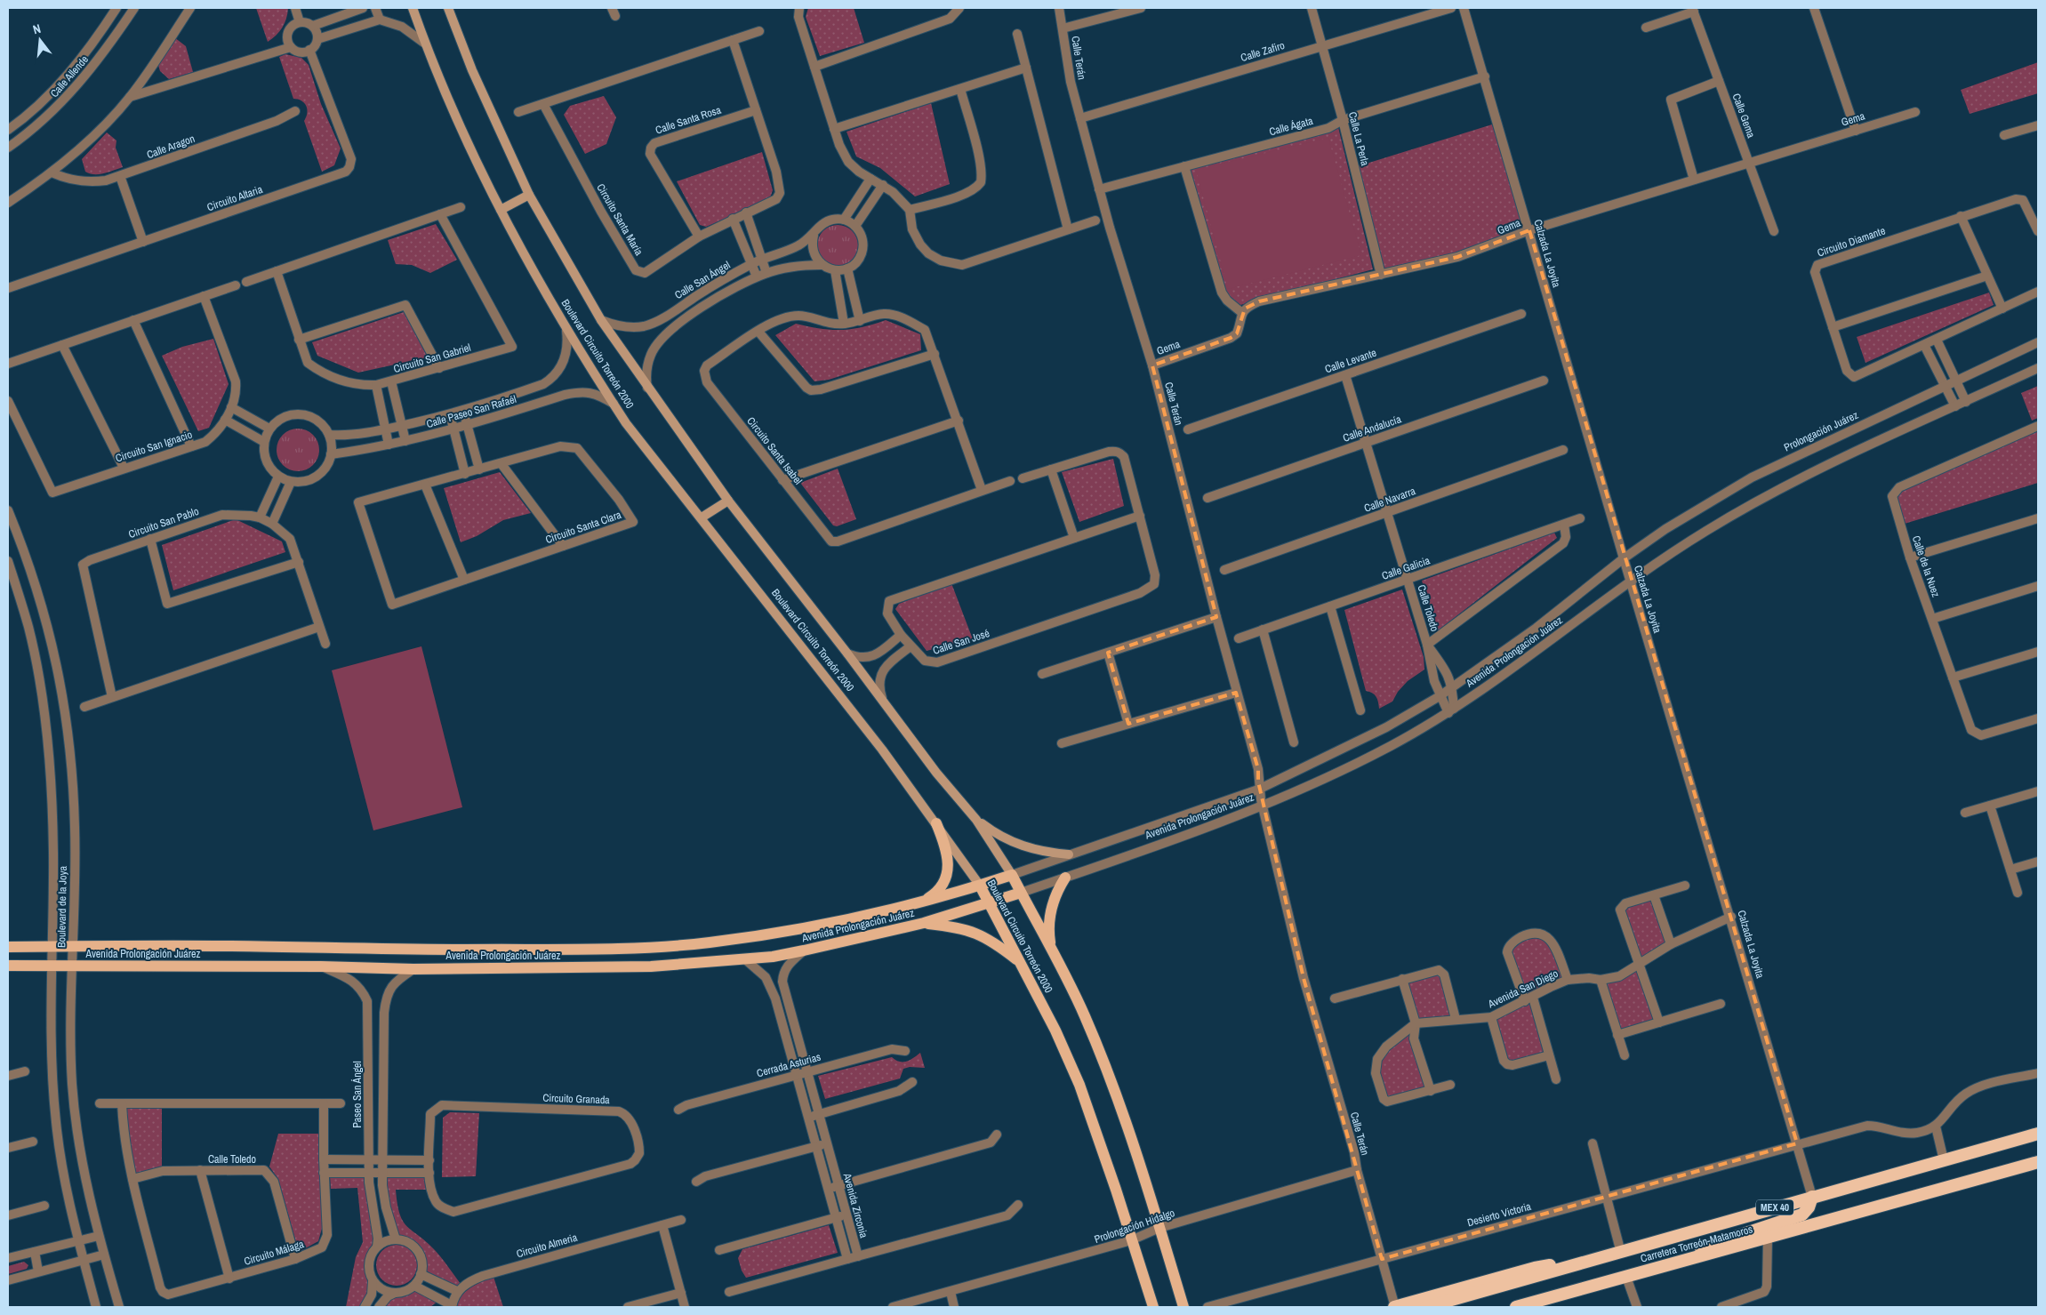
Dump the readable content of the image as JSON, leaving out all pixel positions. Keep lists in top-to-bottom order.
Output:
{
  "streets": {
    "highway": ["MEX 40", "Carretera Torreón-Matamoros"],
    "main road": ["Boulevard Circuito Torreón 2000", "Avenida Prolongación Juárez"],
    "street": [
      "Calle Zafiro",
      "Calle Terán",
      "Calle Allende",
      "Calle Gema",
      "Gema",
      "Calle Santa Rosa",
      "Calle Ágata",
      "Calle La Perla",
      "Calle Aragon",
      "Circuito Altaria",
      "Circuito Santa María",
      "Circuito Diamante",
      "Calzada La Joyita",
      "Calle San Ángel",
      "Circuito San Gabriel",
      "Calle Levante",
      "Calle Paseo San Rafaél",
      "Calle Andalucía",
      "Prolongación Juárez",
      "Circuito San Ignacio",
      "Circuito Santa Isabel",
      "Calle Navarra",
      "Circuito San Pablo",
      "Circuito Santa Clara",
      "Calle de la Nuez",
      "Calle Galicia",
      "Calle Toledo",
      "Calle San José",
      "Boulevard de la Joya",
      "Avenida San Diego",
      "Cerrada Asturias",
      "Paseo San Ángel",
      "Circuito Granada",
      "Avenida Zirconia",
      "Desierto Victoria",
      "Prolongación Hidalgo",
      "Circuito Almeria",
      "Circuito Málaga"
    ]
  },
  "crossings": [
    ["Calle Zafiro", "Calle Terán"],
    ["Calle Zafiro", "Calle La Perla"],
    ["Calle Terán", "Gema"],
    ["Calle Terán", "Calle Ágata"],
    ["Calle Terán", "Avenida Prolongación Juárez"],
    ["Calle Terán", "Desierto Victoria"],
    ["Calle Terán", "Prolongación Hidalgo"],
    ["Calle Gema", "Gema"],
    ["Gema", "Calle La Perla"],
    ["Gema", "Calzada La Joyita"],
    ["Calle Santa Rosa", "Circuito Santa María"],
    ["Calle Ágata", "Calle La Perla"],
    ["Calle Ágata", "Calzada La Joyita"],
    ["Calzada La Joyita", "Prolongación Juárez"],
    ["Calzada La Joyita", "Avenida Prolongación Juárez"],
    ["Calzada La Joyita", "Avenida San Diego"],
    ["Calzada La Joyita", "MEX 40"],
    ["Calzada La Joyita", "Desierto Victoria"],
    ["Calle San Ángel", "Boulevard Circuito Torreón 2000"],
    ["Boulevard Circuito Torreón 2000", "Calle Paseo San Rafaél"],
    ["Boulevard Circuito Torreón 2000", "Avenida Prolongación Juárez"],
    ["Boulevard Circuito Torreón 2000", "Prolongación Hidalgo"],
    ["Calle Levante", "Calle Toledo"],
    ["Calle Andalucía", "Calle Toledo"],
    ["Prolongación Juárez", "Avenida Prolongación Juárez"],
    ["Calle Navarra", "Calle Toledo"],
    ["Calle Galicia", "Calle Toledo"],
    ["Calle Toledo", "Avenida Prolongación Juárez"],
    ["Calle Toledo", "Circuito Málaga"],
    ["Avenida Prolongación Juárez", "Boulevard de la Joya"],
    ["Avenida Prolongación Juárez", "Paseo San Ángel"],
    ["Avenida Prolongación Juárez", "Avenida Zirconia"],
    ["Cerrada Asturias", "Avenida Zirconia"]
  ],
  "north": "top"
}
